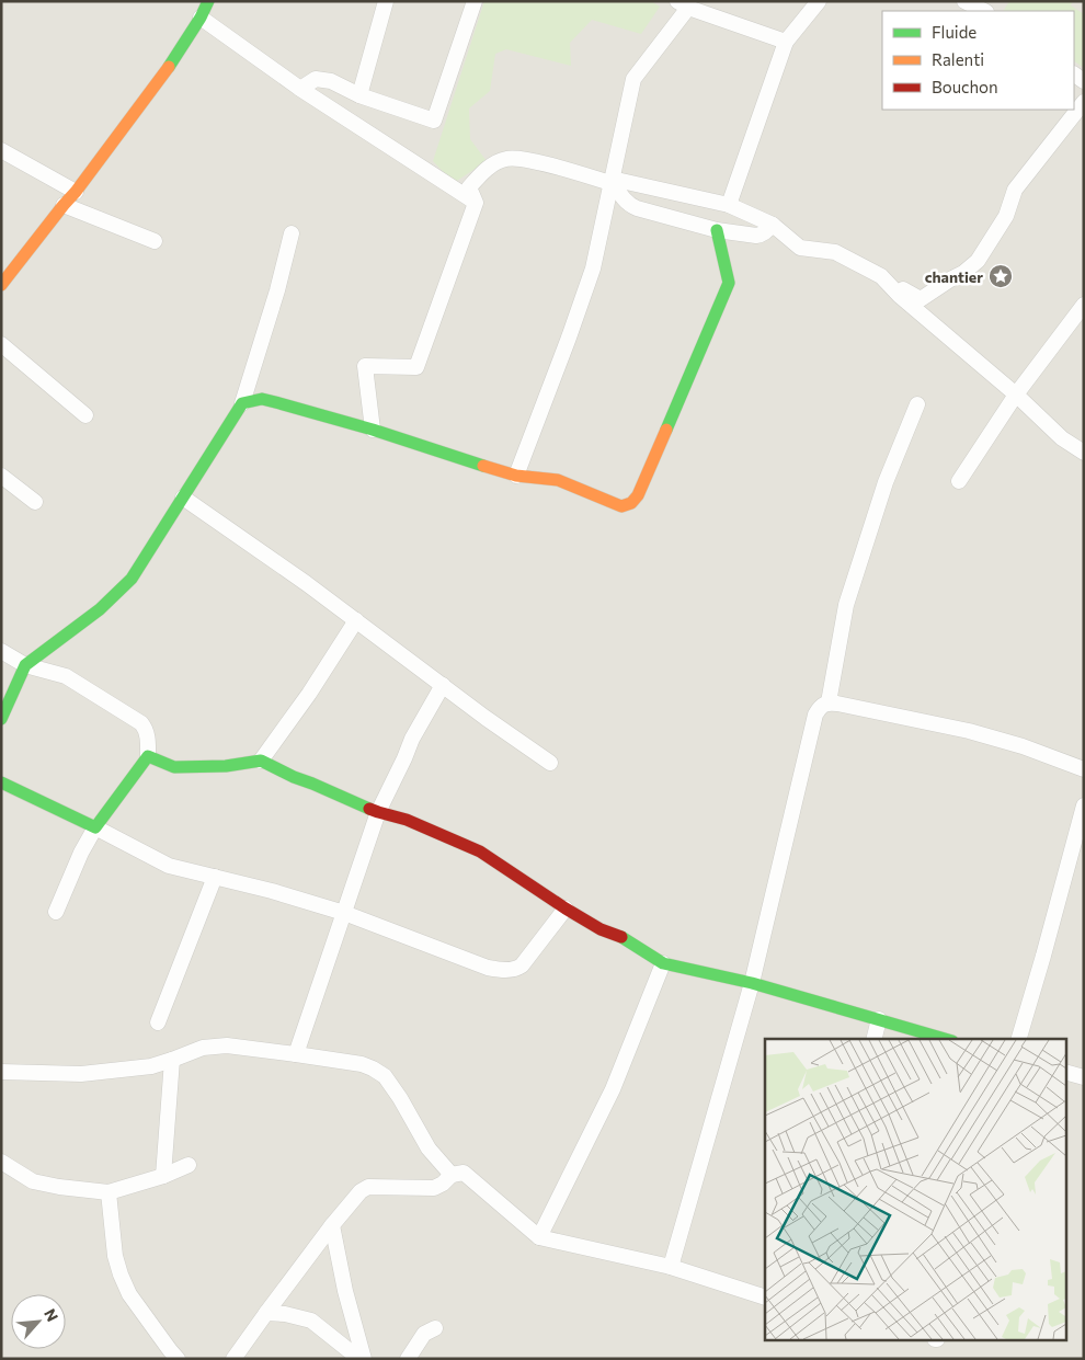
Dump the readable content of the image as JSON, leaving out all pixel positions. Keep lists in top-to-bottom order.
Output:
{
  "places": {
    "place": ["chantier"]
  },
  "legend": ["Fluide", "Ralenti", "Bouchon"],
  "north": "top right"
}
